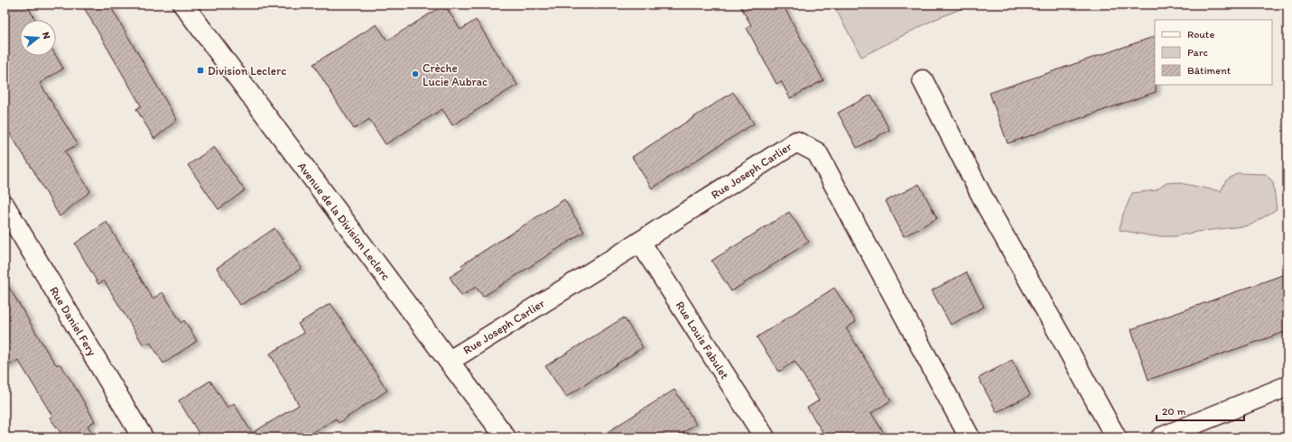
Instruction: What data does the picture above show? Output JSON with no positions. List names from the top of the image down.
{
  "streets": {
    "street": [
      "Rue Joseph Carlier",
      "Avenue de la Division Leclerc",
      "Rue Daniel Fery",
      "Rue Louis Fabulet"
    ]
  },
  "crossings": [
    ["Rue Joseph Carlier", "Avenue de la Division Leclerc"],
    ["Rue Joseph Carlier", "Rue Louis Fabulet"]
  ],
  "places": {
    "transit": ["Division Leclerc"],
    "other": ["Crèche Lucie Aubrac"]
  },
  "legend": ["Route", "Parc", "Bâtiment"],
  "scale_bar": "20 m",
  "north": "right"
}
